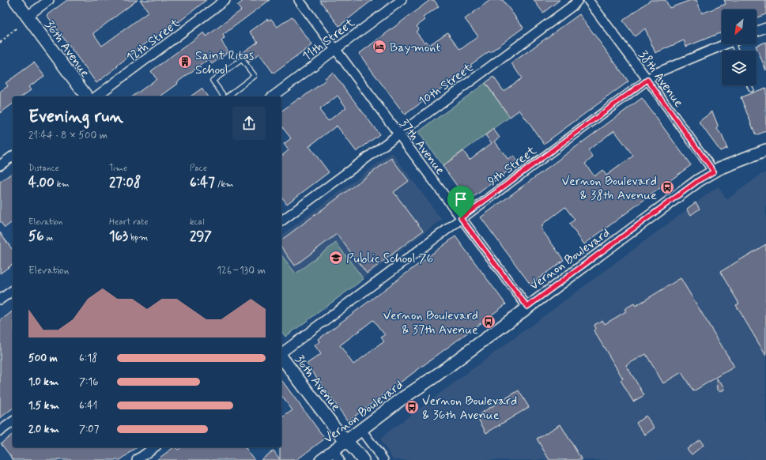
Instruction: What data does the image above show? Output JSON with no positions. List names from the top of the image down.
{
  "streets": {
    "main road": ["36th Avenue", "Vernon Boulevard"],
    "street": [
      "11th Street",
      "12th Street",
      "38th Avenue",
      "10th Street",
      "37th Avenue",
      "9th Street"
    ]
  },
  "crossings": [
    ["11th Street", "37th Avenue"],
    ["36th Avenue", "Vernon Boulevard"],
    ["38th Avenue", "9th Street"],
    ["38th Avenue", "Vernon Boulevard"],
    ["10th Street", "37th Avenue"],
    ["37th Avenue", "9th Street"],
    ["37th Avenue", "Vernon Boulevard"]
  ],
  "places": {
    "hotel": ["Baymont"],
    "building": ["Saint Ritas School"],
    "bus stop": ["Vernon Boulevard & 38th Avenue", "Vernon Boulevard & 37th Avenue", "Vernon Boulevard & 36th Avenue"],
    "school or university": ["Public School 76"]
  },
  "north": "bottom left",
  "page": {
    "heading": ["Evening run", "21:44 · 8 × 500 m"],
    "stats": [
      ["Distance", "4.00 km"],
      ["Time", "27:08"],
      ["Pace", "6:47 /km"],
      ["Elevation", "56 m"],
      ["Heart rate", "163 bpm"],
      ["kcal", "297"]
    ],
    "chart": ["Elevation", "126–130 m"],
    "list": [
      {
        "name": "500 m",
        "note": "6:18"
      },
      {
        "name": "1.0 km",
        "note": "7:16"
      },
      {
        "name": "1.5 km",
        "note": "6:41"
      },
      {
        "name": "2.0 km",
        "note": "7:07"
      }
    ]
  }
}
